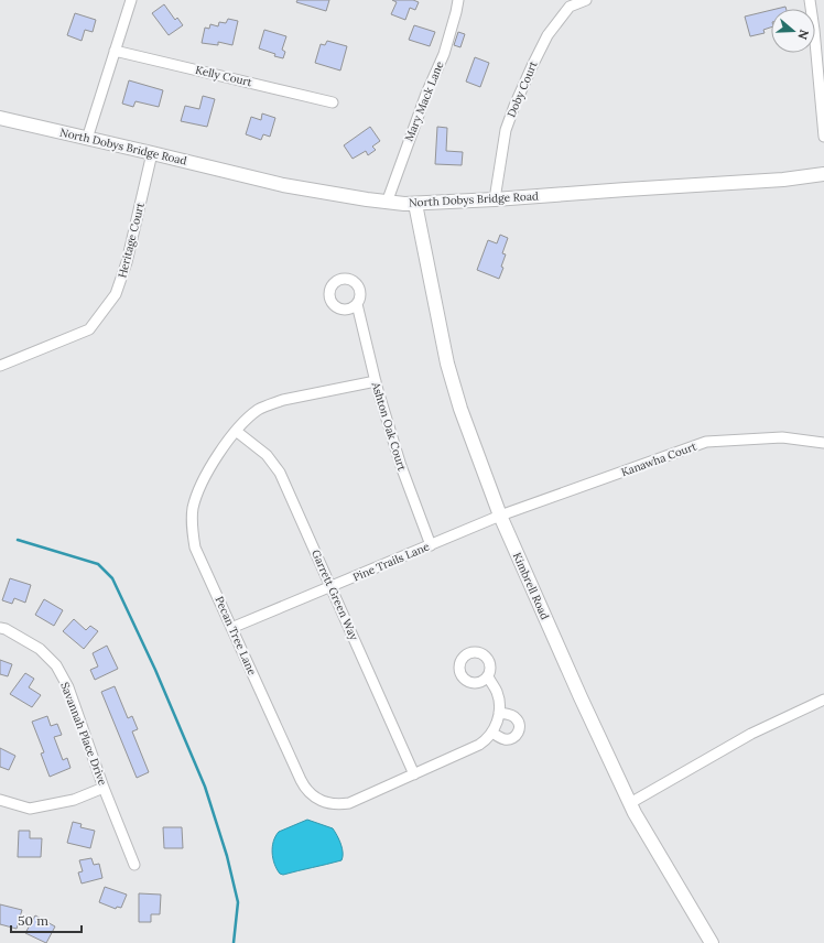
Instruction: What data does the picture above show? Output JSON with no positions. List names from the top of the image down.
{
  "streets": {
    "street": [
      "Kelly Court",
      "Doby Court",
      "Mary Mack Lane",
      "North Dobys Bridge Road",
      "Heritage Court",
      "Ashton Oak Court",
      "Kanawha Court",
      "Pine Trails Lane",
      "Kimbrell Road",
      "Garrett Green Way",
      "Pecan Tree Lane",
      "Savannah Place Drive"
    ]
  },
  "crossings": [
    ["Doby Court", "North Dobys Bridge Road"],
    ["Mary Mack Lane", "North Dobys Bridge Road"],
    ["North Dobys Bridge Road", "Heritage Court"],
    ["North Dobys Bridge Road", "Kimbrell Road"],
    ["Ashton Oak Court", "Pine Trails Lane"],
    ["Ashton Oak Court", "Pecan Tree Lane"],
    ["Kanawha Court", "Pine Trails Lane"],
    ["Kanawha Court", "Kimbrell Road"],
    ["Pine Trails Lane", "Kimbrell Road"],
    ["Pine Trails Lane", "Garrett Green Way"],
    ["Pine Trails Lane", "Pecan Tree Lane"],
    ["Garrett Green Way", "Pecan Tree Lane"]
  ],
  "scale_bar": "50 m",
  "north": "right"
}
